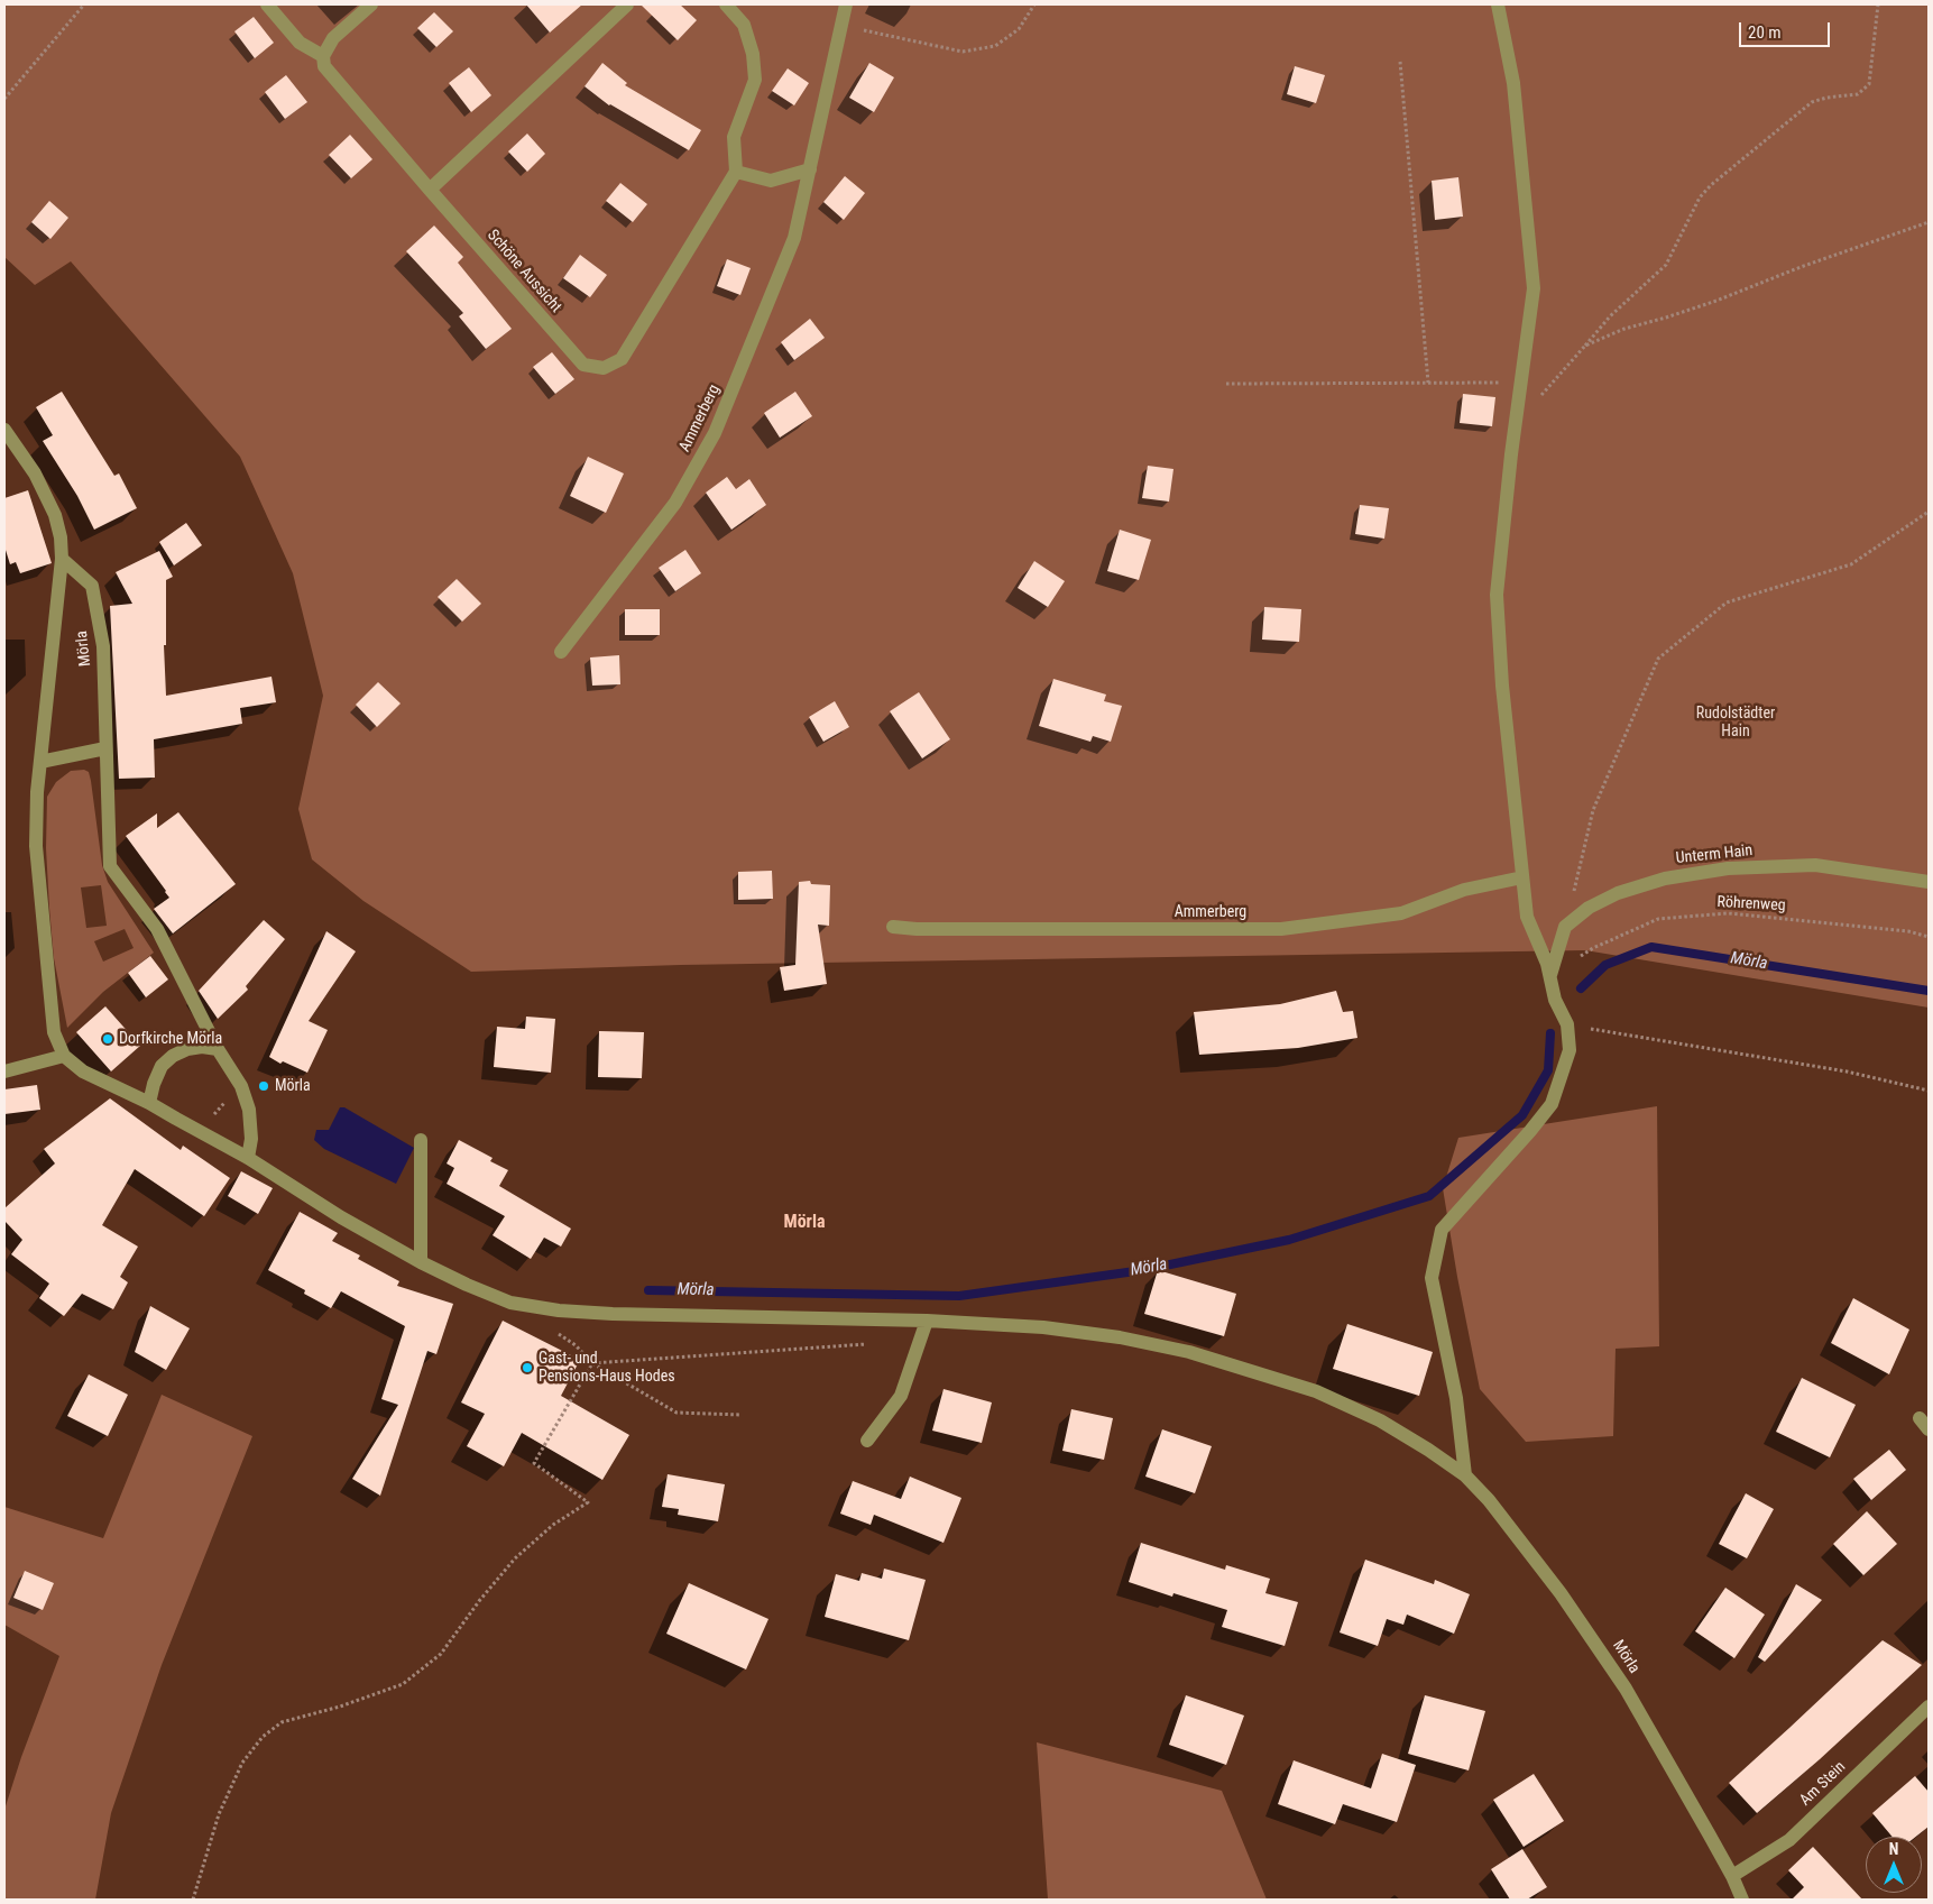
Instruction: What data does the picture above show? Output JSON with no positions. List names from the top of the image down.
{
  "streets": {
    "street": [
      "Schöne Aussicht",
      "Ammerberg",
      "Mörla",
      "Unterm Hain",
      "Am Stein"
    ],
    "path": ["Röhrenweg"]
  },
  "crossings": [
    ["Mörla", "Am Stein"]
  ],
  "districts": ["Mörla"],
  "water": ["Mörla"],
  "parks": ["Rudolstädter Hain"],
  "places": ["Dorfkirche Mörla", "Mörla", "Gast- und Pensions-Haus Hodes"],
  "scale_bar": "20 m",
  "north": "top"
}
